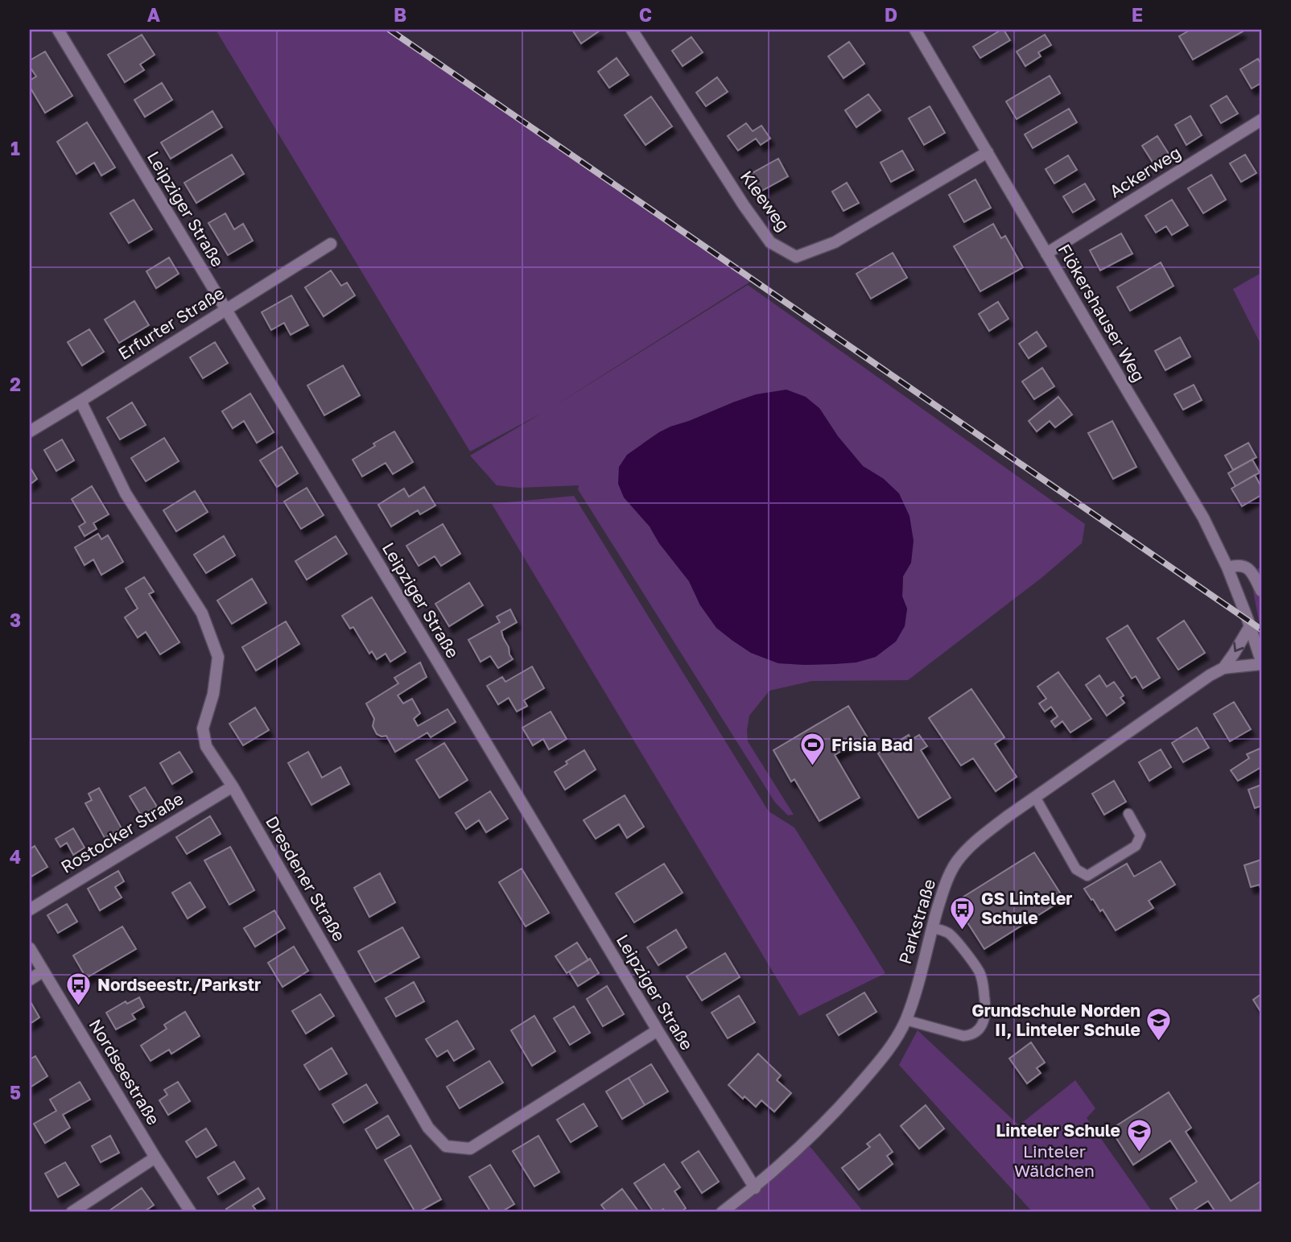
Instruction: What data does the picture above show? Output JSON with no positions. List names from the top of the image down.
{
  "streets": {
    "street": [
      "Ackerweg",
      "Kleeweg",
      "Leipziger Straße",
      "Flökershauser Weg",
      "Erfurter Straße",
      "Rostocker Straße",
      "Dresdener Straße",
      "Parkstraße",
      "Nordseestraße"
    ]
  },
  "crossings": [
    ["Ackerweg", "Flökershauser Weg"],
    ["Kleeweg", "Flökershauser Weg"],
    ["Leipziger Straße", "Erfurter Straße"],
    ["Leipziger Straße", "Dresdener Straße"],
    ["Leipziger Straße", "Parkstraße"],
    ["Flökershauser Weg", "Parkstraße"],
    ["Erfurter Straße", "Dresdener Straße"],
    ["Rostocker Straße", "Dresdener Straße"]
  ],
  "parks": ["Linteler Wäldchen"],
  "places": {
    "sports": ["Frisia Bad"],
    "bus stop": ["GS Linteler Schule", "Nordseestr./Parkstr"],
    "school or university": ["Grundschule Norden II, Linteler Schule", "Linteler Schule"]
  },
  "grid": {
    "columns": [
      "A",
      "B",
      "C",
      "D",
      "E"
    ],
    "rows": [
      "1",
      "2",
      "3",
      "4",
      "5"
    ]
  }
}
